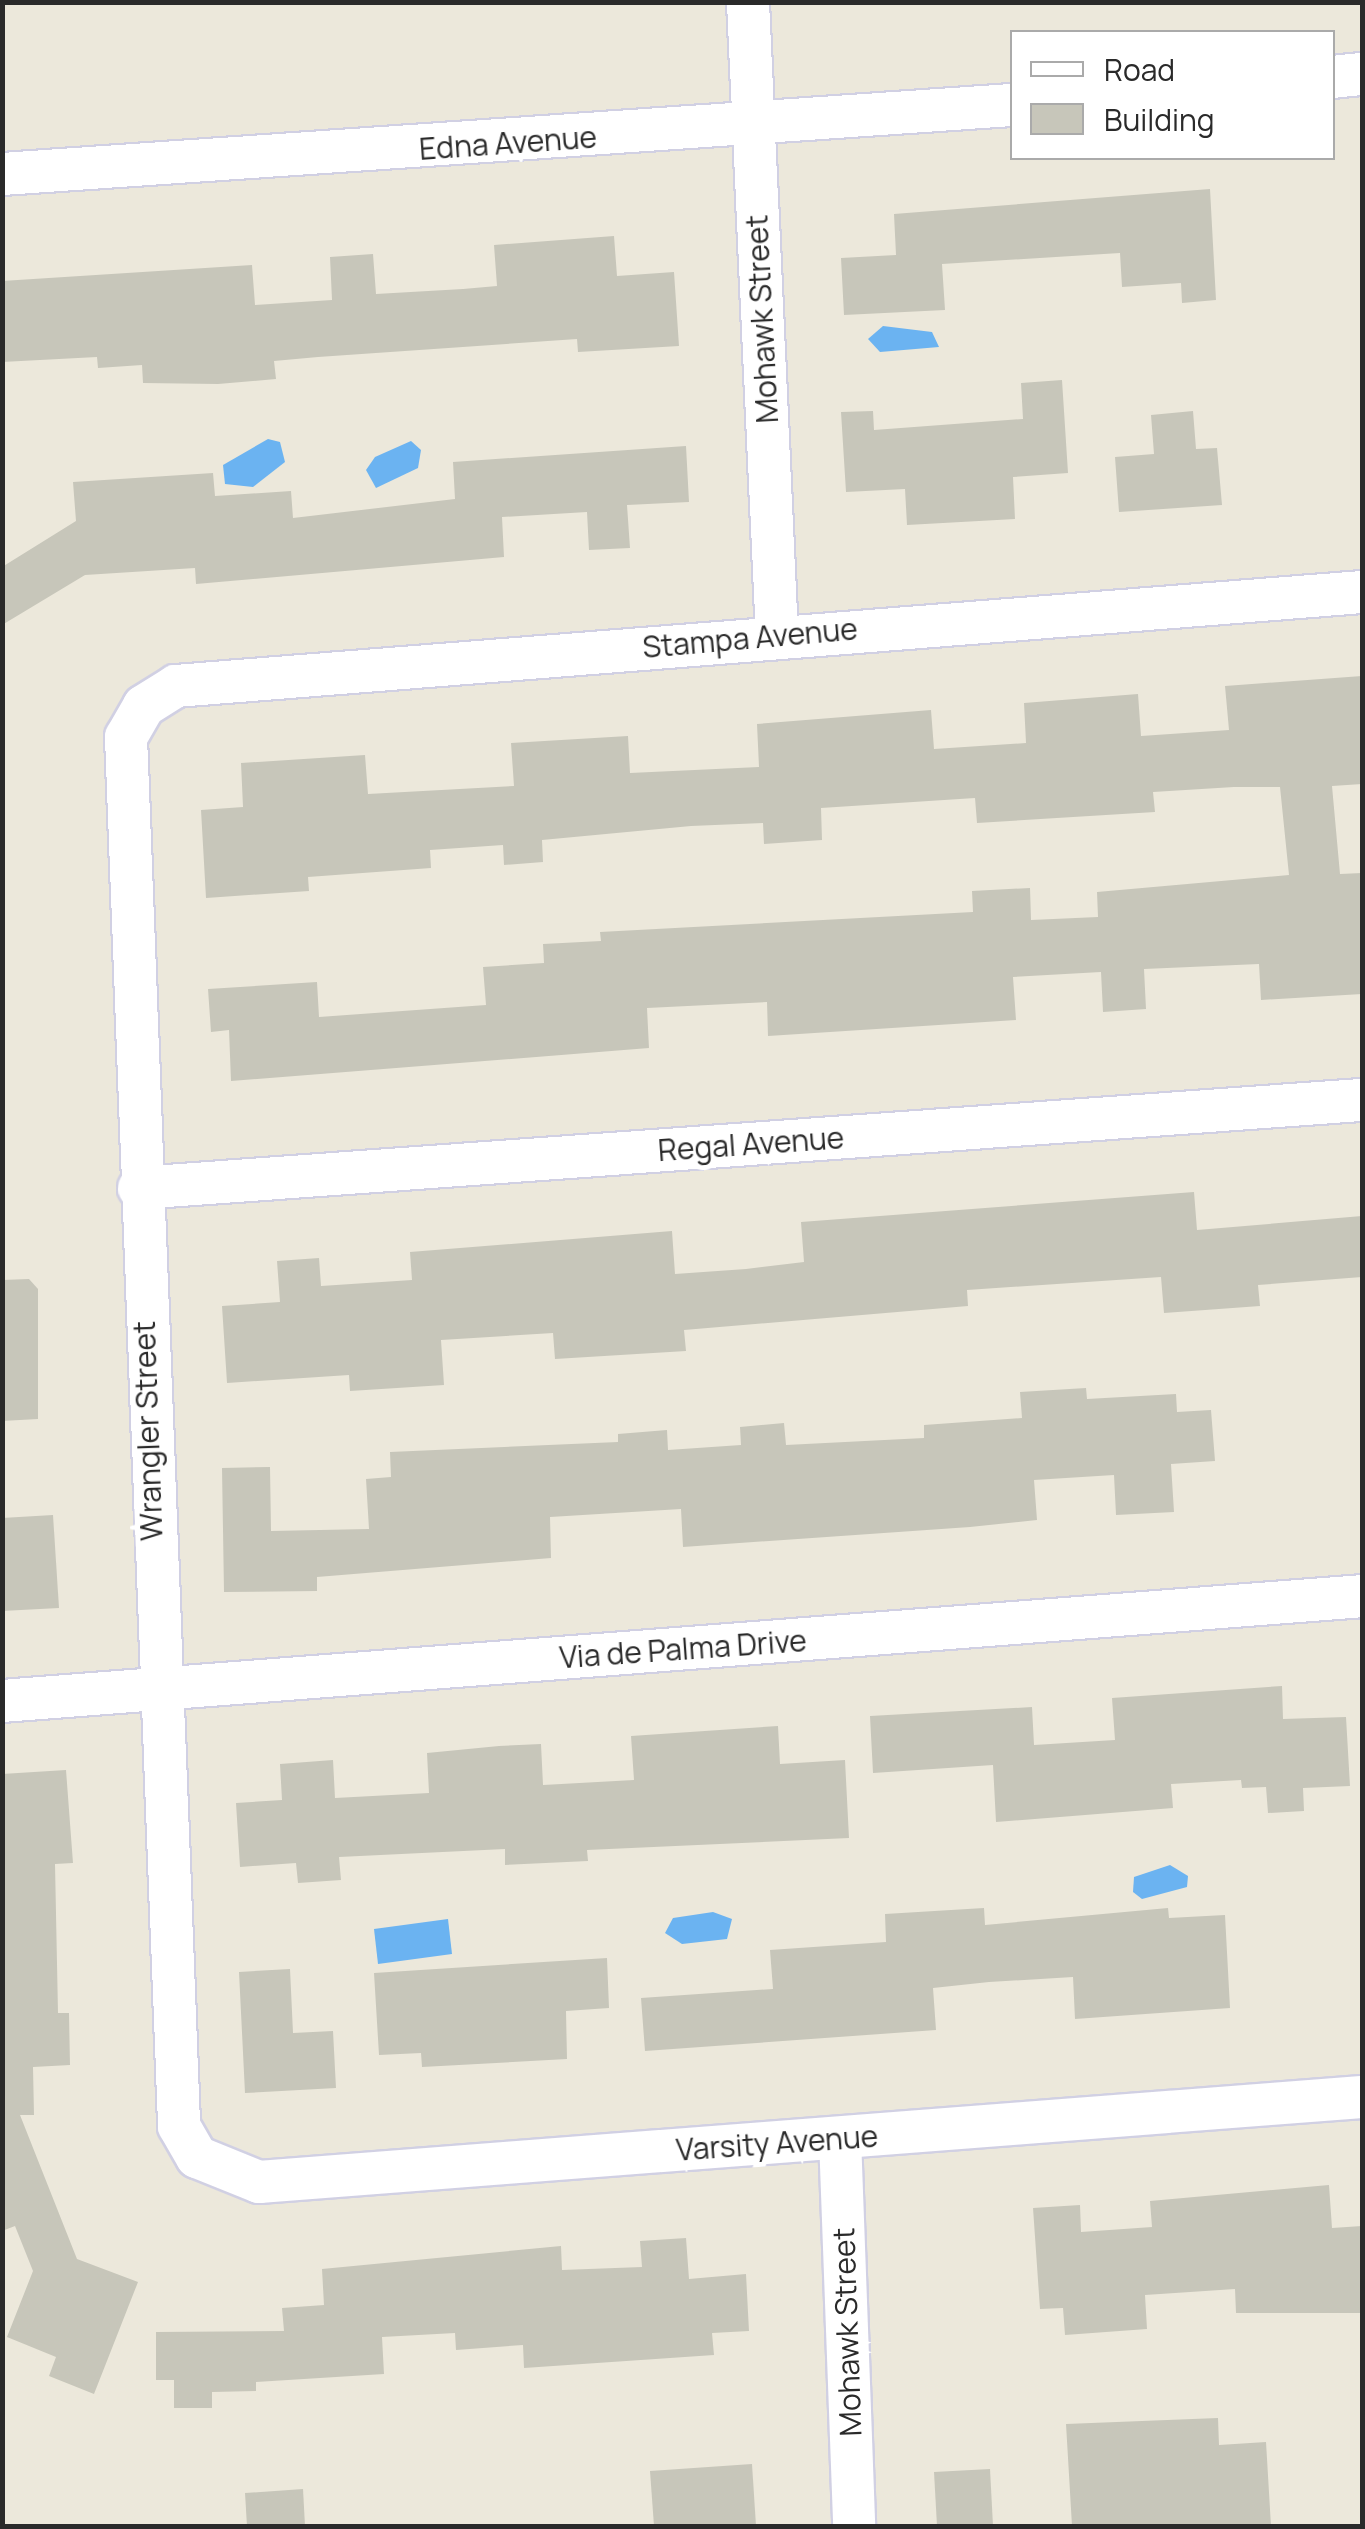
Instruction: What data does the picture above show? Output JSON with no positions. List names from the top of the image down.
{
  "streets": {
    "street": [
      "Edna Avenue",
      "Mohawk Street",
      "Stampa Avenue",
      "Regal Avenue",
      "Wrangler Street",
      "Via de Palma Drive",
      "Varsity Avenue"
    ]
  },
  "crossings": [
    ["Edna Avenue", "Mohawk Street"],
    ["Mohawk Street", "Stampa Avenue"],
    ["Mohawk Street", "Varsity Avenue"],
    ["Stampa Avenue", "Wrangler Street"],
    ["Regal Avenue", "Wrangler Street"],
    ["Wrangler Street", "Via de Palma Drive"],
    ["Wrangler Street", "Varsity Avenue"]
  ],
  "legend": ["Road", "Building"]
}
